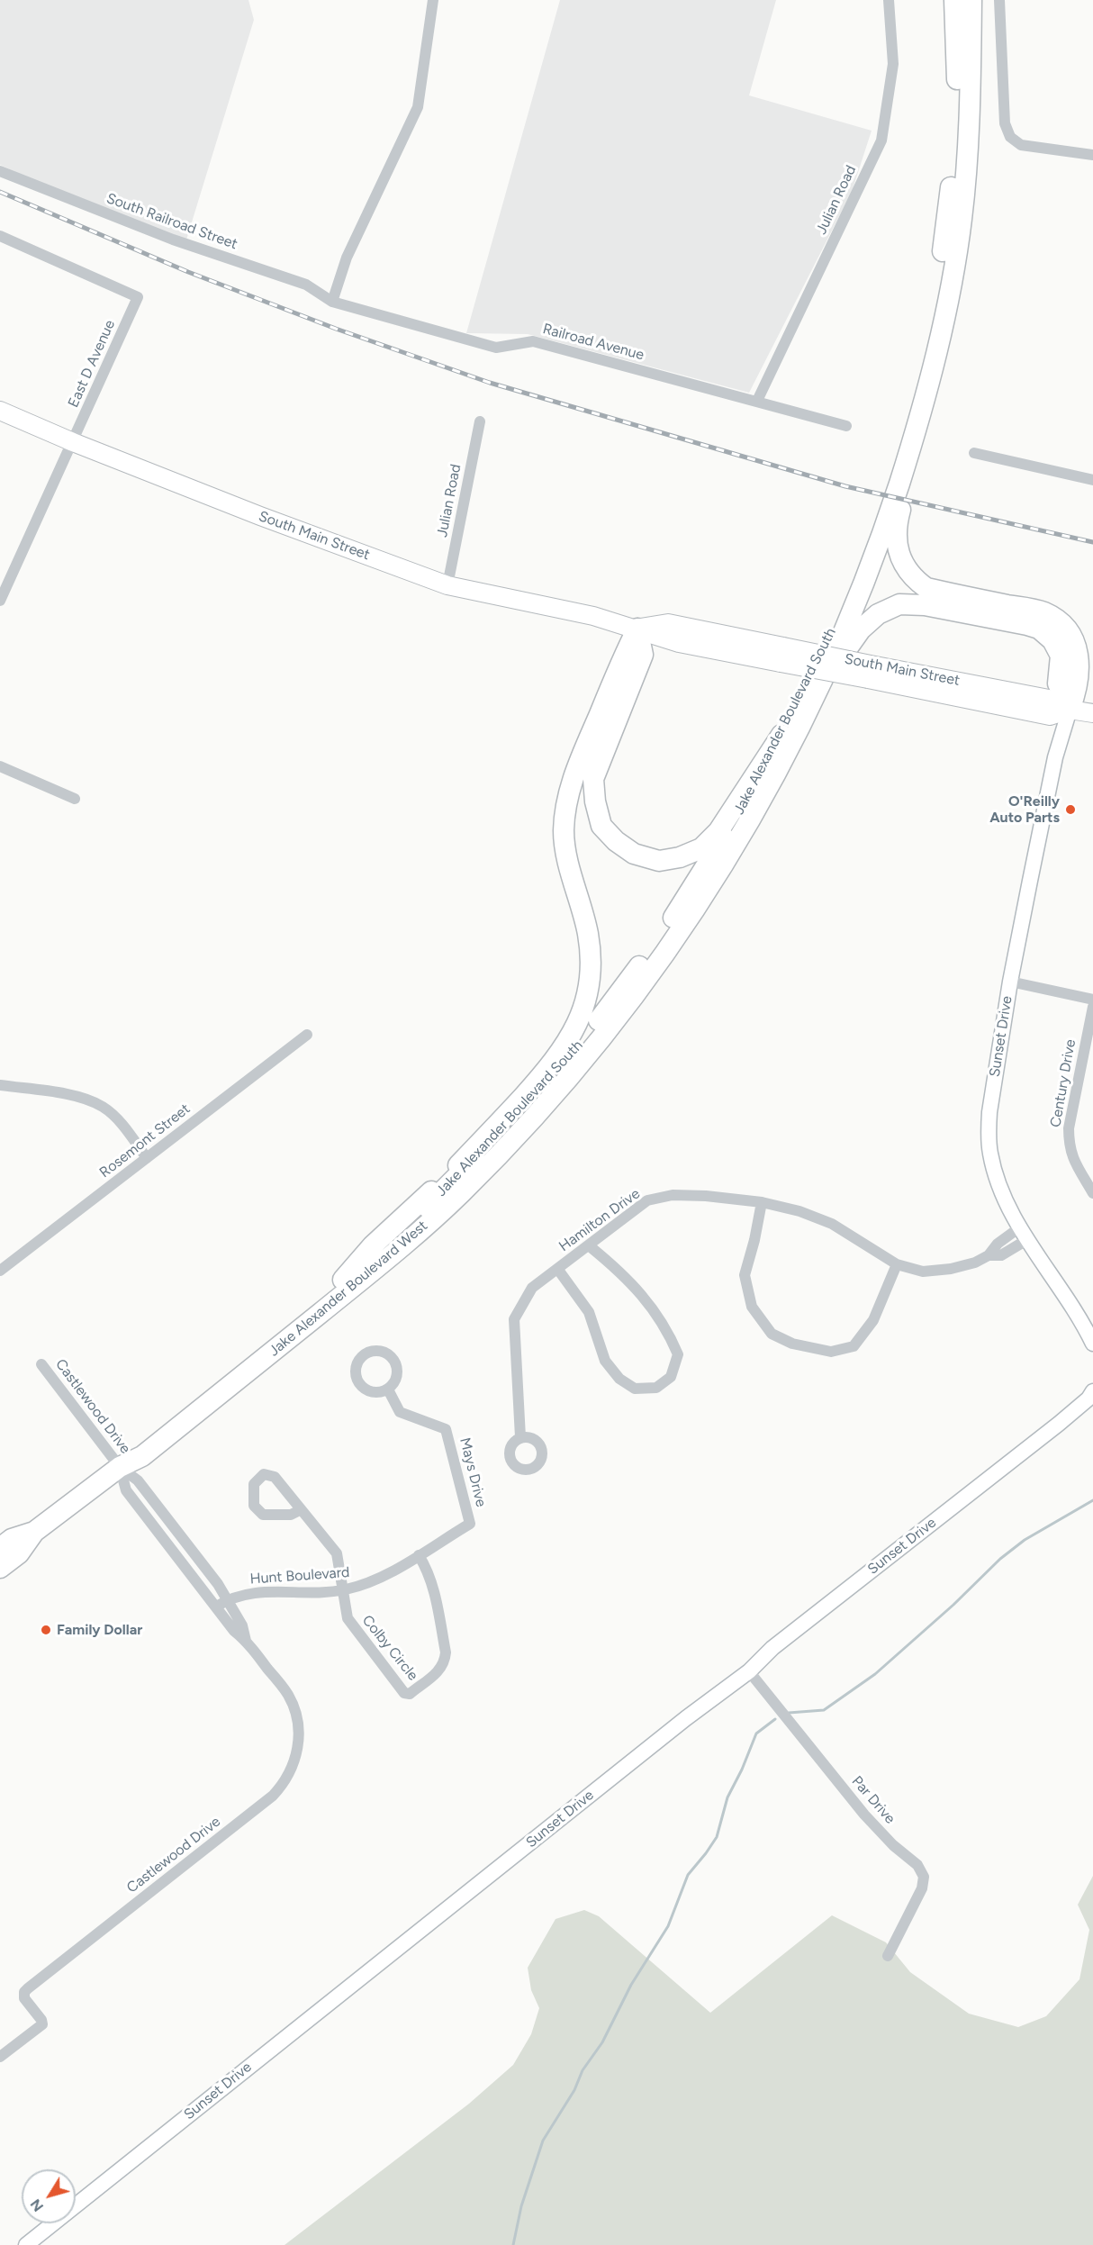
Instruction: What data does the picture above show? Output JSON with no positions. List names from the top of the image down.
{
  "streets": {
    "highway": ["Jake Alexander Boulevard South", "Jake Alexander Boulevard West"],
    "main road": ["South Main Street"],
    "street": [
      "Julian Road",
      "South Railroad Street",
      "Railroad Avenue",
      "East D Avenue",
      "Sunset Drive",
      "Century Drive",
      "Rosemont Street",
      "Hamilton Drive",
      "Castlewood Drive",
      "Mays Drive",
      "Hunt Boulevard",
      "Colby Circle",
      "Par Drive"
    ]
  },
  "crossings": [
    ["Julian Road", "Railroad Avenue"],
    ["Julian Road", "South Main Street"],
    ["South Railroad Street", "Railroad Avenue"],
    ["East D Avenue", "South Main Street"],
    ["South Main Street", "Sunset Drive"],
    ["Jake Alexander Boulevard South", "Jake Alexander Boulevard West"],
    ["Sunset Drive", "Hamilton Drive"],
    ["Sunset Drive", "Par Drive"],
    ["Jake Alexander Boulevard West", "Castlewood Drive"],
    ["Castlewood Drive", "Hunt Boulevard"],
    ["Mays Drive", "Hunt Boulevard"],
    ["Hunt Boulevard", "Colby Circle"]
  ],
  "places": ["O'Reilly Auto Parts", "Family Dollar"],
  "north": "bottom left"
}
